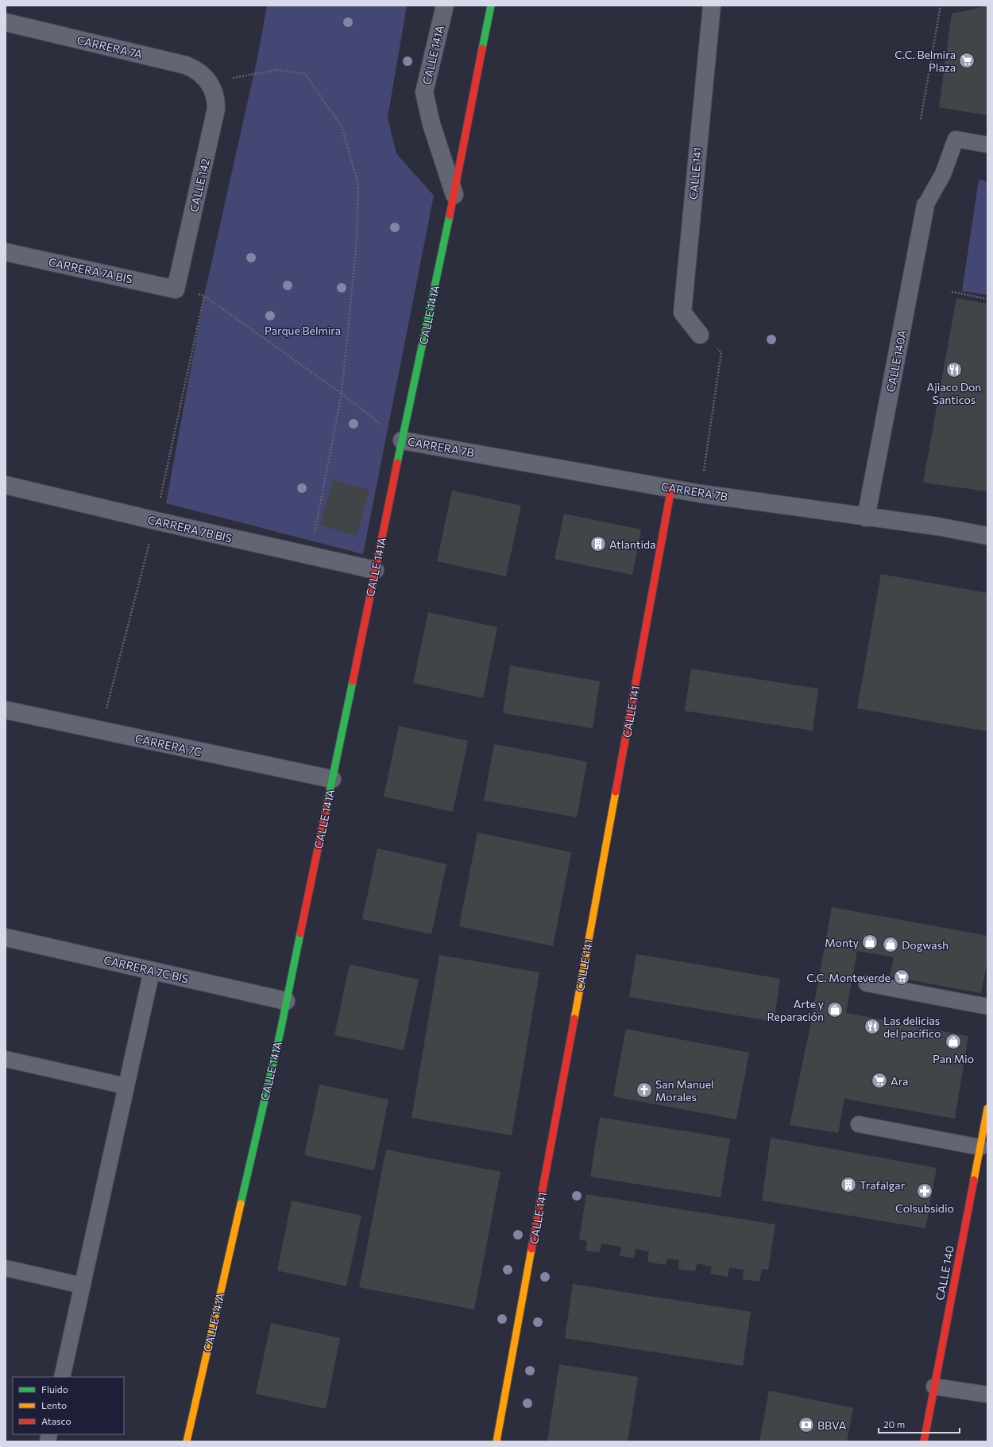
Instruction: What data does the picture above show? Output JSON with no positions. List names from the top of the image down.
{
  "streets": {
    "street": [
      "CARRERA 7A",
      "CALLE 141A",
      "CALLE 141",
      "CALLE 142",
      "CARRERA 7A BIS",
      "CALLE 140A",
      "CARRERA 7B",
      "CARRERA 7B BIS",
      "CARRERA 7C",
      "CARRERA 7C BIS",
      "CALLE 140"
    ]
  },
  "crossings": [
    ["CARRERA 7A", "CALLE 142"],
    ["CALLE 141A", "CARRERA 7B"],
    ["CALLE 141A", "CARRERA 7B BIS"],
    ["CALLE 141A", "CARRERA 7C"],
    ["CALLE 141A", "CARRERA 7C BIS"],
    ["CALLE 141", "CARRERA 7B"],
    ["CALLE 142", "CARRERA 7A BIS"],
    ["CALLE 140A", "CARRERA 7B"]
  ],
  "parks": ["Parque Belmira"],
  "places": {
    "supermarket": ["C.C. Belmira Plaza", "C.C. Monteverde", "Ara"],
    "restaurant": ["Ajiaco Don Santicos", "Las delicias del pacífico"],
    "building": ["Atlantida", "Trafalgar"],
    "shop": [
      "Monty",
      "Dogwash",
      "Arte y Reparación",
      "Pan Mio"
    ],
    "church": ["San Manuel Morales"],
    "pharmacy": ["Colsubsidio"],
    "bank": ["BBVA"]
  },
  "legend": ["Fluido", "Lento", "Atasco"],
  "scale_bar": "20 m"
}
